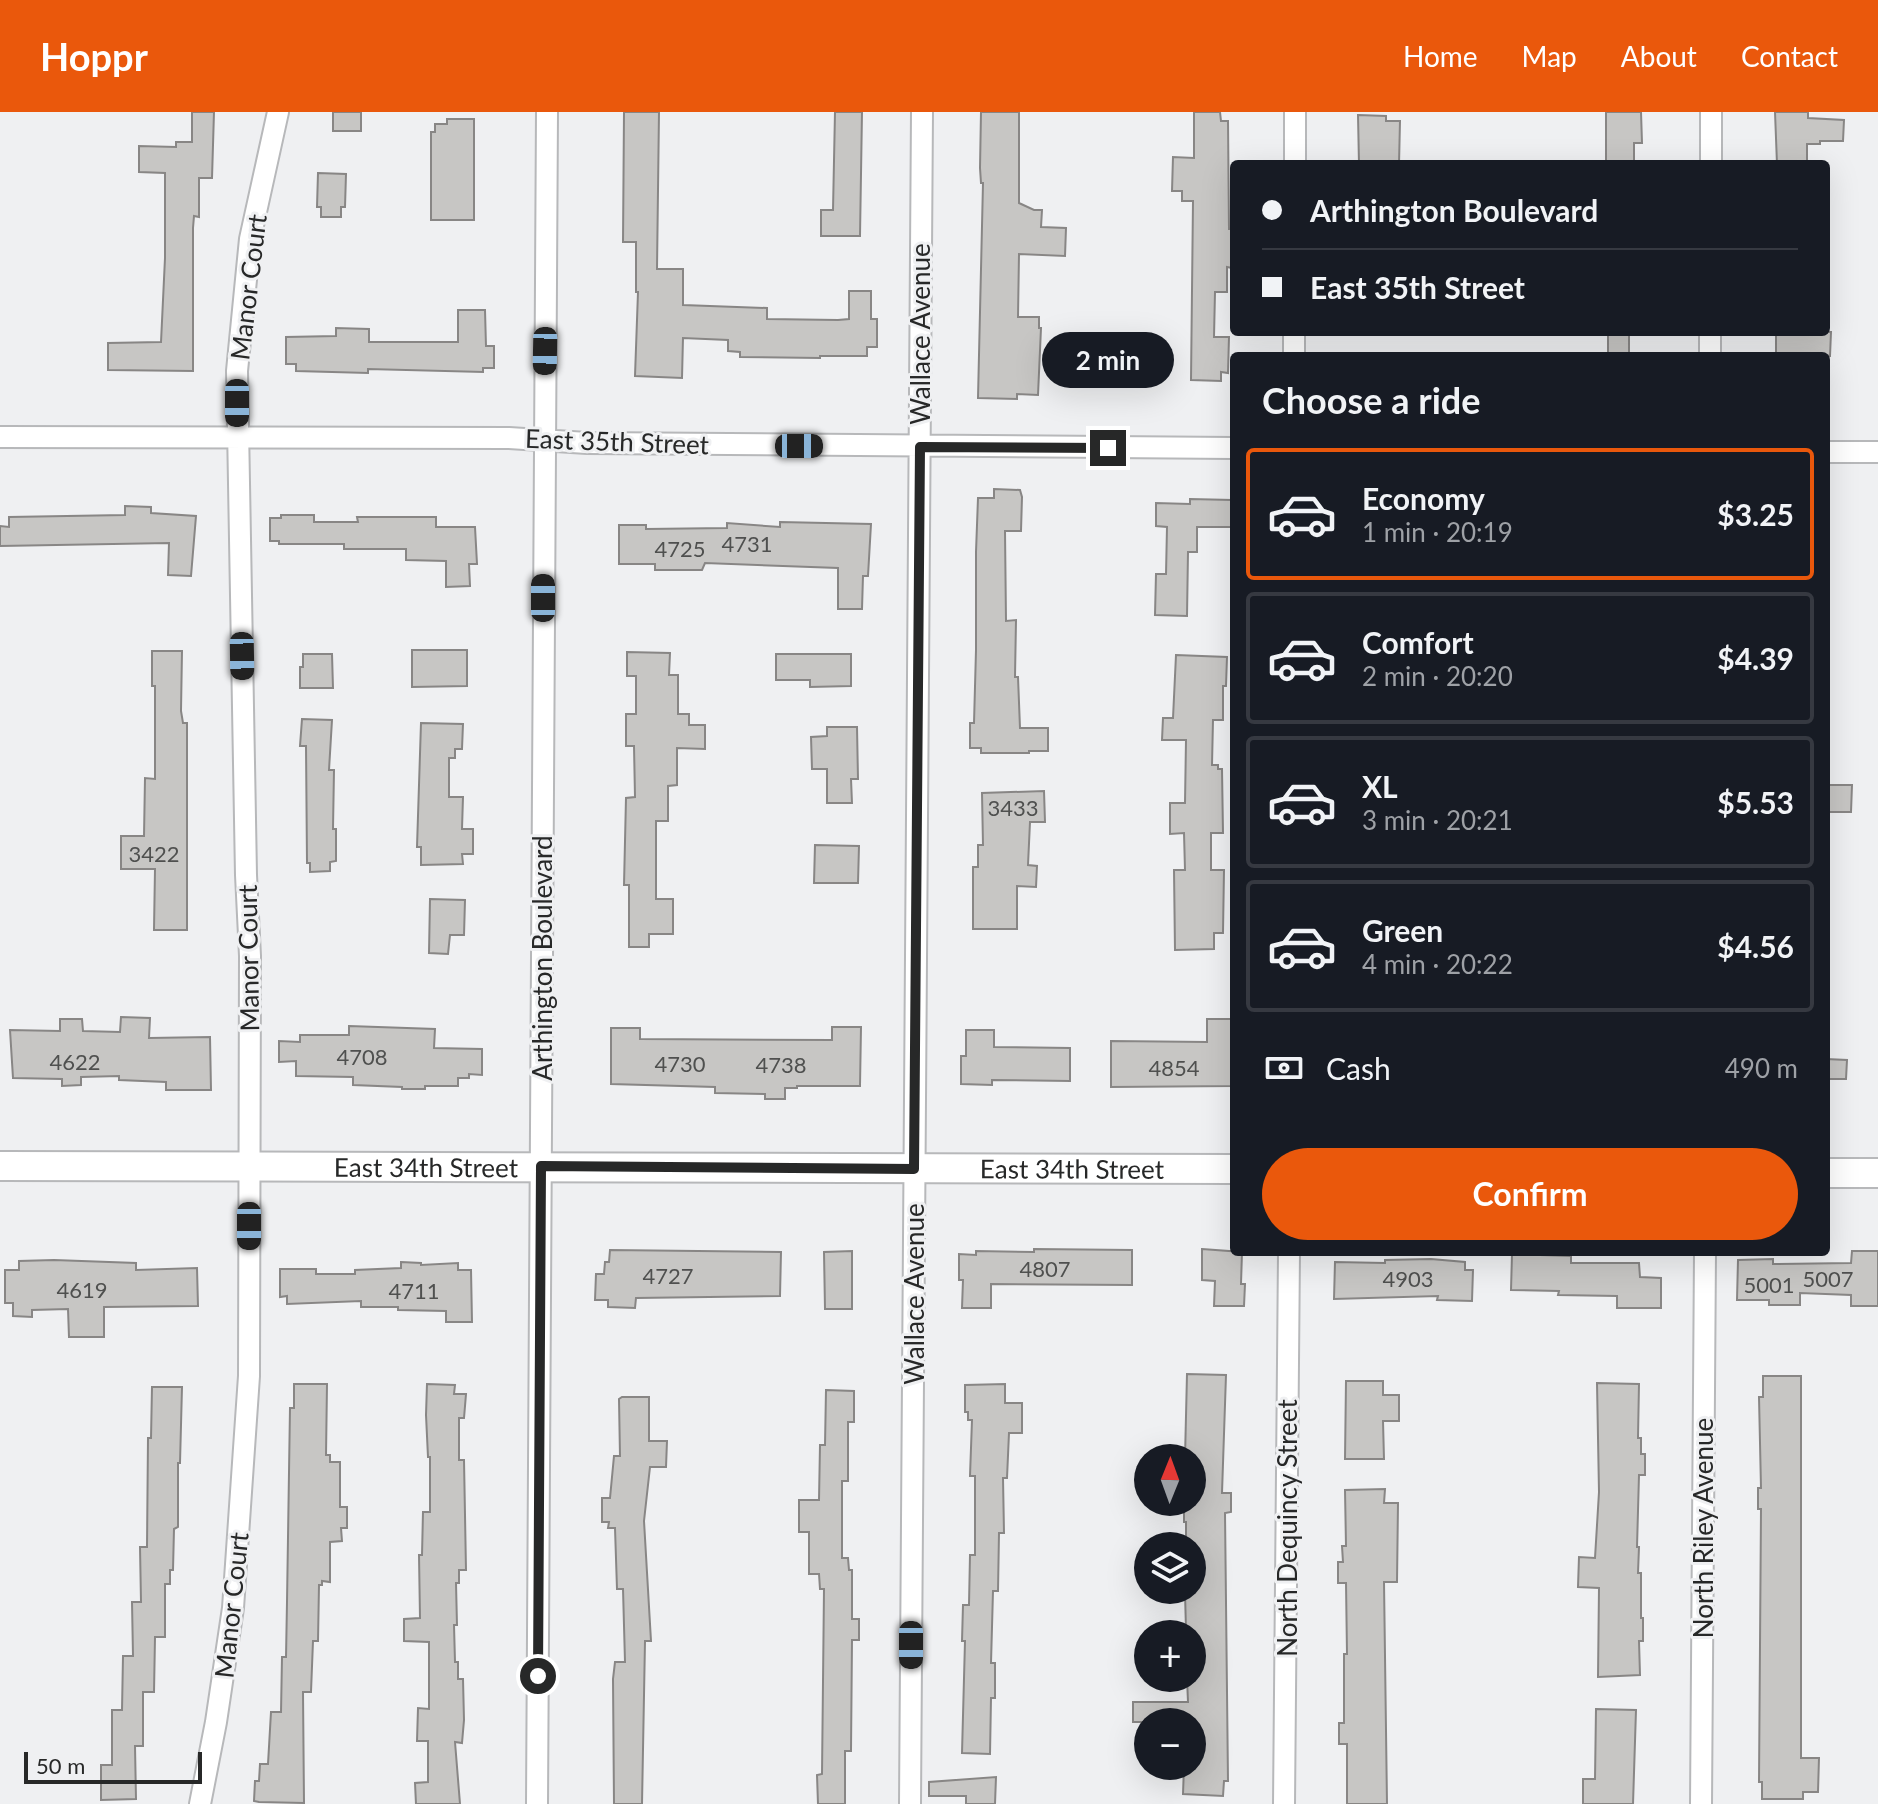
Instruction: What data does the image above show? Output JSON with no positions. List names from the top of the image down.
{
  "streets": {
    "main road": ["East 34th Street"],
    "street": [
      "Manor Court",
      "Wallace Avenue",
      "East 35th Street",
      "Arthington Boulevard",
      "North Dequincy Street",
      "North Riley Avenue"
    ]
  },
  "crossings": [
    ["Manor Court", "East 35th Street"],
    ["Manor Court", "East 34th Street"],
    ["Wallace Avenue", "East 35th Street"],
    ["Wallace Avenue", "East 34th Street"],
    ["East 35th Street", "Arthington Boulevard"],
    ["Arthington Boulevard", "East 34th Street"]
  ],
  "house_numbers": [
    "4731",
    "4725",
    "3433",
    "3422",
    "4708",
    "4622",
    "4730",
    "4738",
    "4854",
    "4807",
    "4727",
    "4903",
    "5007",
    "5001",
    "4619",
    "4711"
  ],
  "scale_bar": "50 m",
  "north": "top",
  "page": {
    "header": "Hoppr",
    "nav": [
      "Home",
      "Map",
      "About",
      "Contact"
    ],
    "banner": ["Arthington Boulevard", "East 35th Street"],
    "bubble": "2 min",
    "heading": "Choose a ride",
    "list": [
      {
        "name": "Economy",
        "note": "1 min · 20:19",
        "value": "$3.25"
      },
      {
        "name": "Comfort",
        "note": "2 min · 20:20",
        "value": "$4.39"
      },
      {
        "name": "XL",
        "note": "3 min · 20:21",
        "value": "$5.53"
      },
      {
        "name": "Green",
        "note": "4 min · 20:22",
        "value": "$4.56"
      }
    ],
    "pay": ["Cash", "490 m"],
    "buttons": "Confirm",
    "map_buttons": ["+", "−"],
    "scale": "50 m"
  }
}
